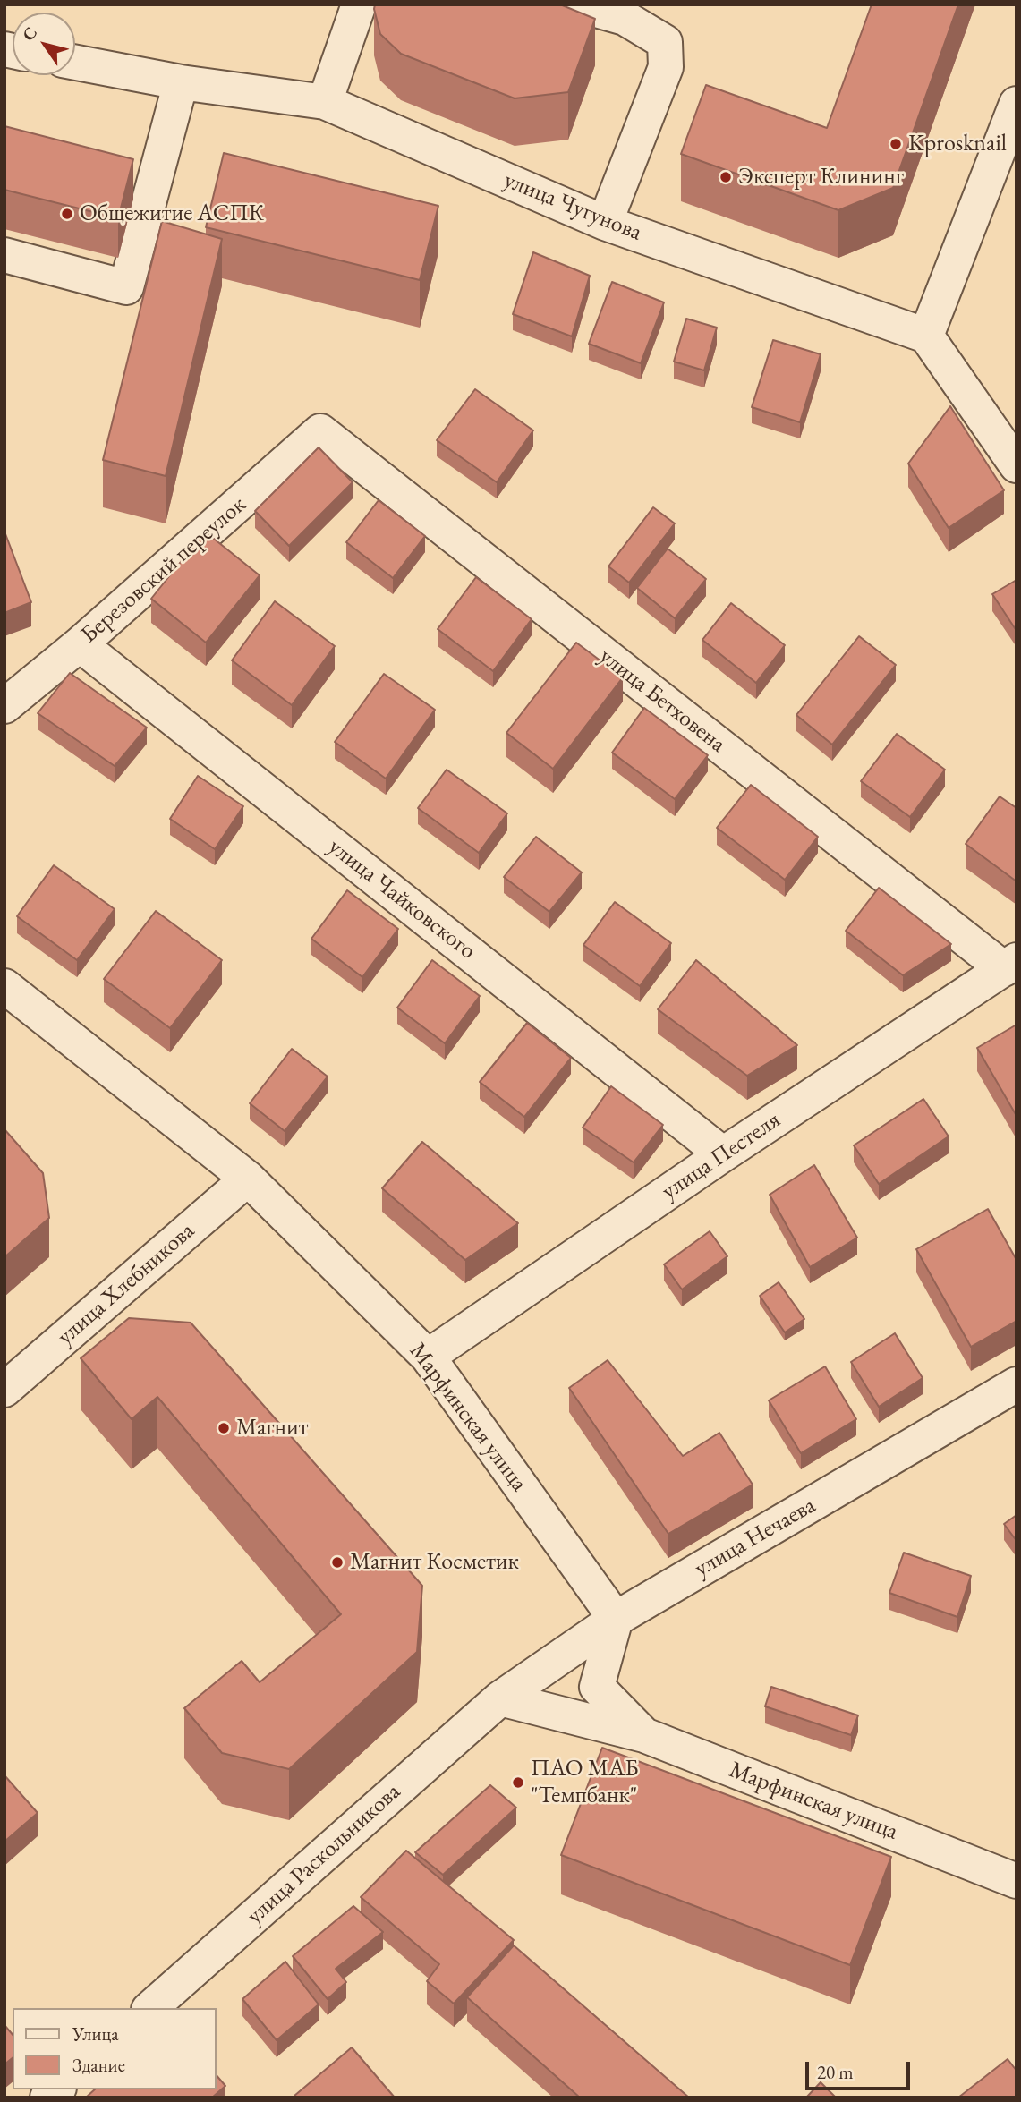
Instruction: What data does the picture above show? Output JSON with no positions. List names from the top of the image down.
{
  "streets": {
    "street": [
      "улица Чугунова",
      "Березовский переулок",
      "улица Бетховена",
      "улица Чайковского",
      "улица Пестеля",
      "улица Хлебникова",
      "Марфинская улица",
      "улица Нечаева",
      "улица Раскольникова"
    ]
  },
  "crossings": [
    ["Березовский переулок", "улица Бетховена"],
    ["Березовский переулок", "улица Чайковского"],
    ["улица Бетховена", "улица Пестеля"],
    ["улица Чайковского", "улица Пестеля"],
    ["улица Пестеля", "Марфинская улица"],
    ["улица Хлебникова", "Марфинская улица"],
    ["Марфинская улица", "улица Нечаева"],
    ["Марфинская улица", "улица Раскольникова"],
    ["улица Нечаева", "улица Раскольникова"]
  ],
  "places": [
    "Kprosknail",
    "Эксперт Клининг",
    "Общежитие АСПК",
    "Магнит",
    "Магнит Косметик",
    "ПАО МАБ \"Темпбанк\""
  ],
  "legend": ["Улица", "Здание"],
  "scale_bar": "20 m",
  "north": "top left"
}
